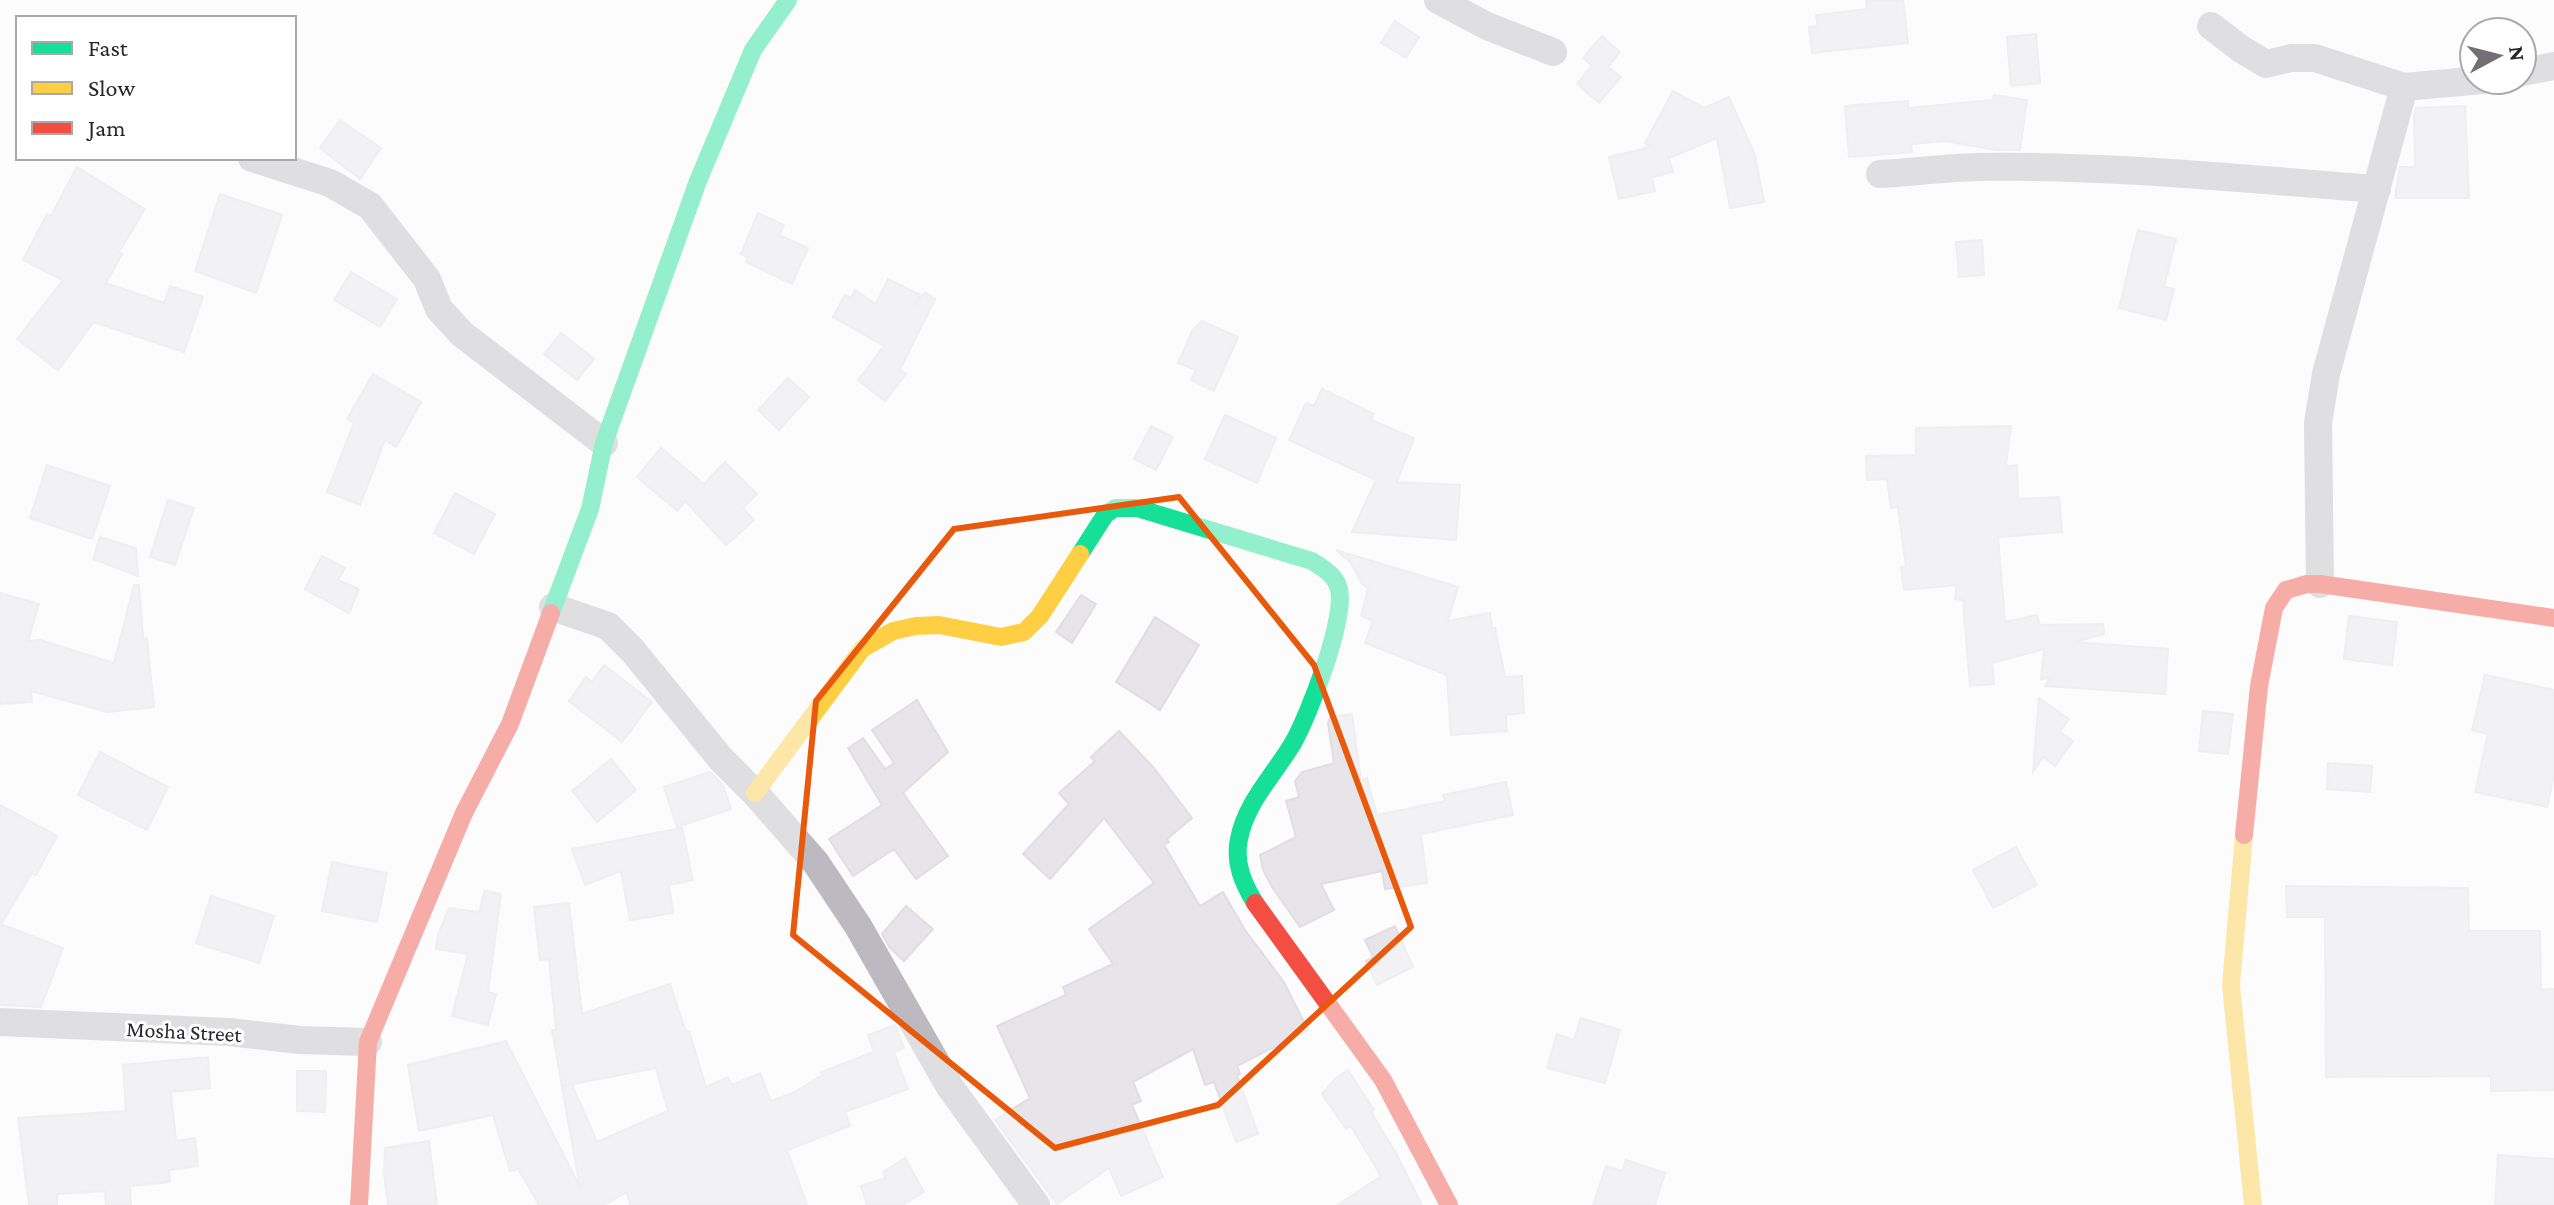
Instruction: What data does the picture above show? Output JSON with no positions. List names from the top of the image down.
{
  "streets": {
    "street": ["Mosha Street"]
  },
  "legend": ["Fast", "Slow", "Jam"],
  "north": "right"
}
